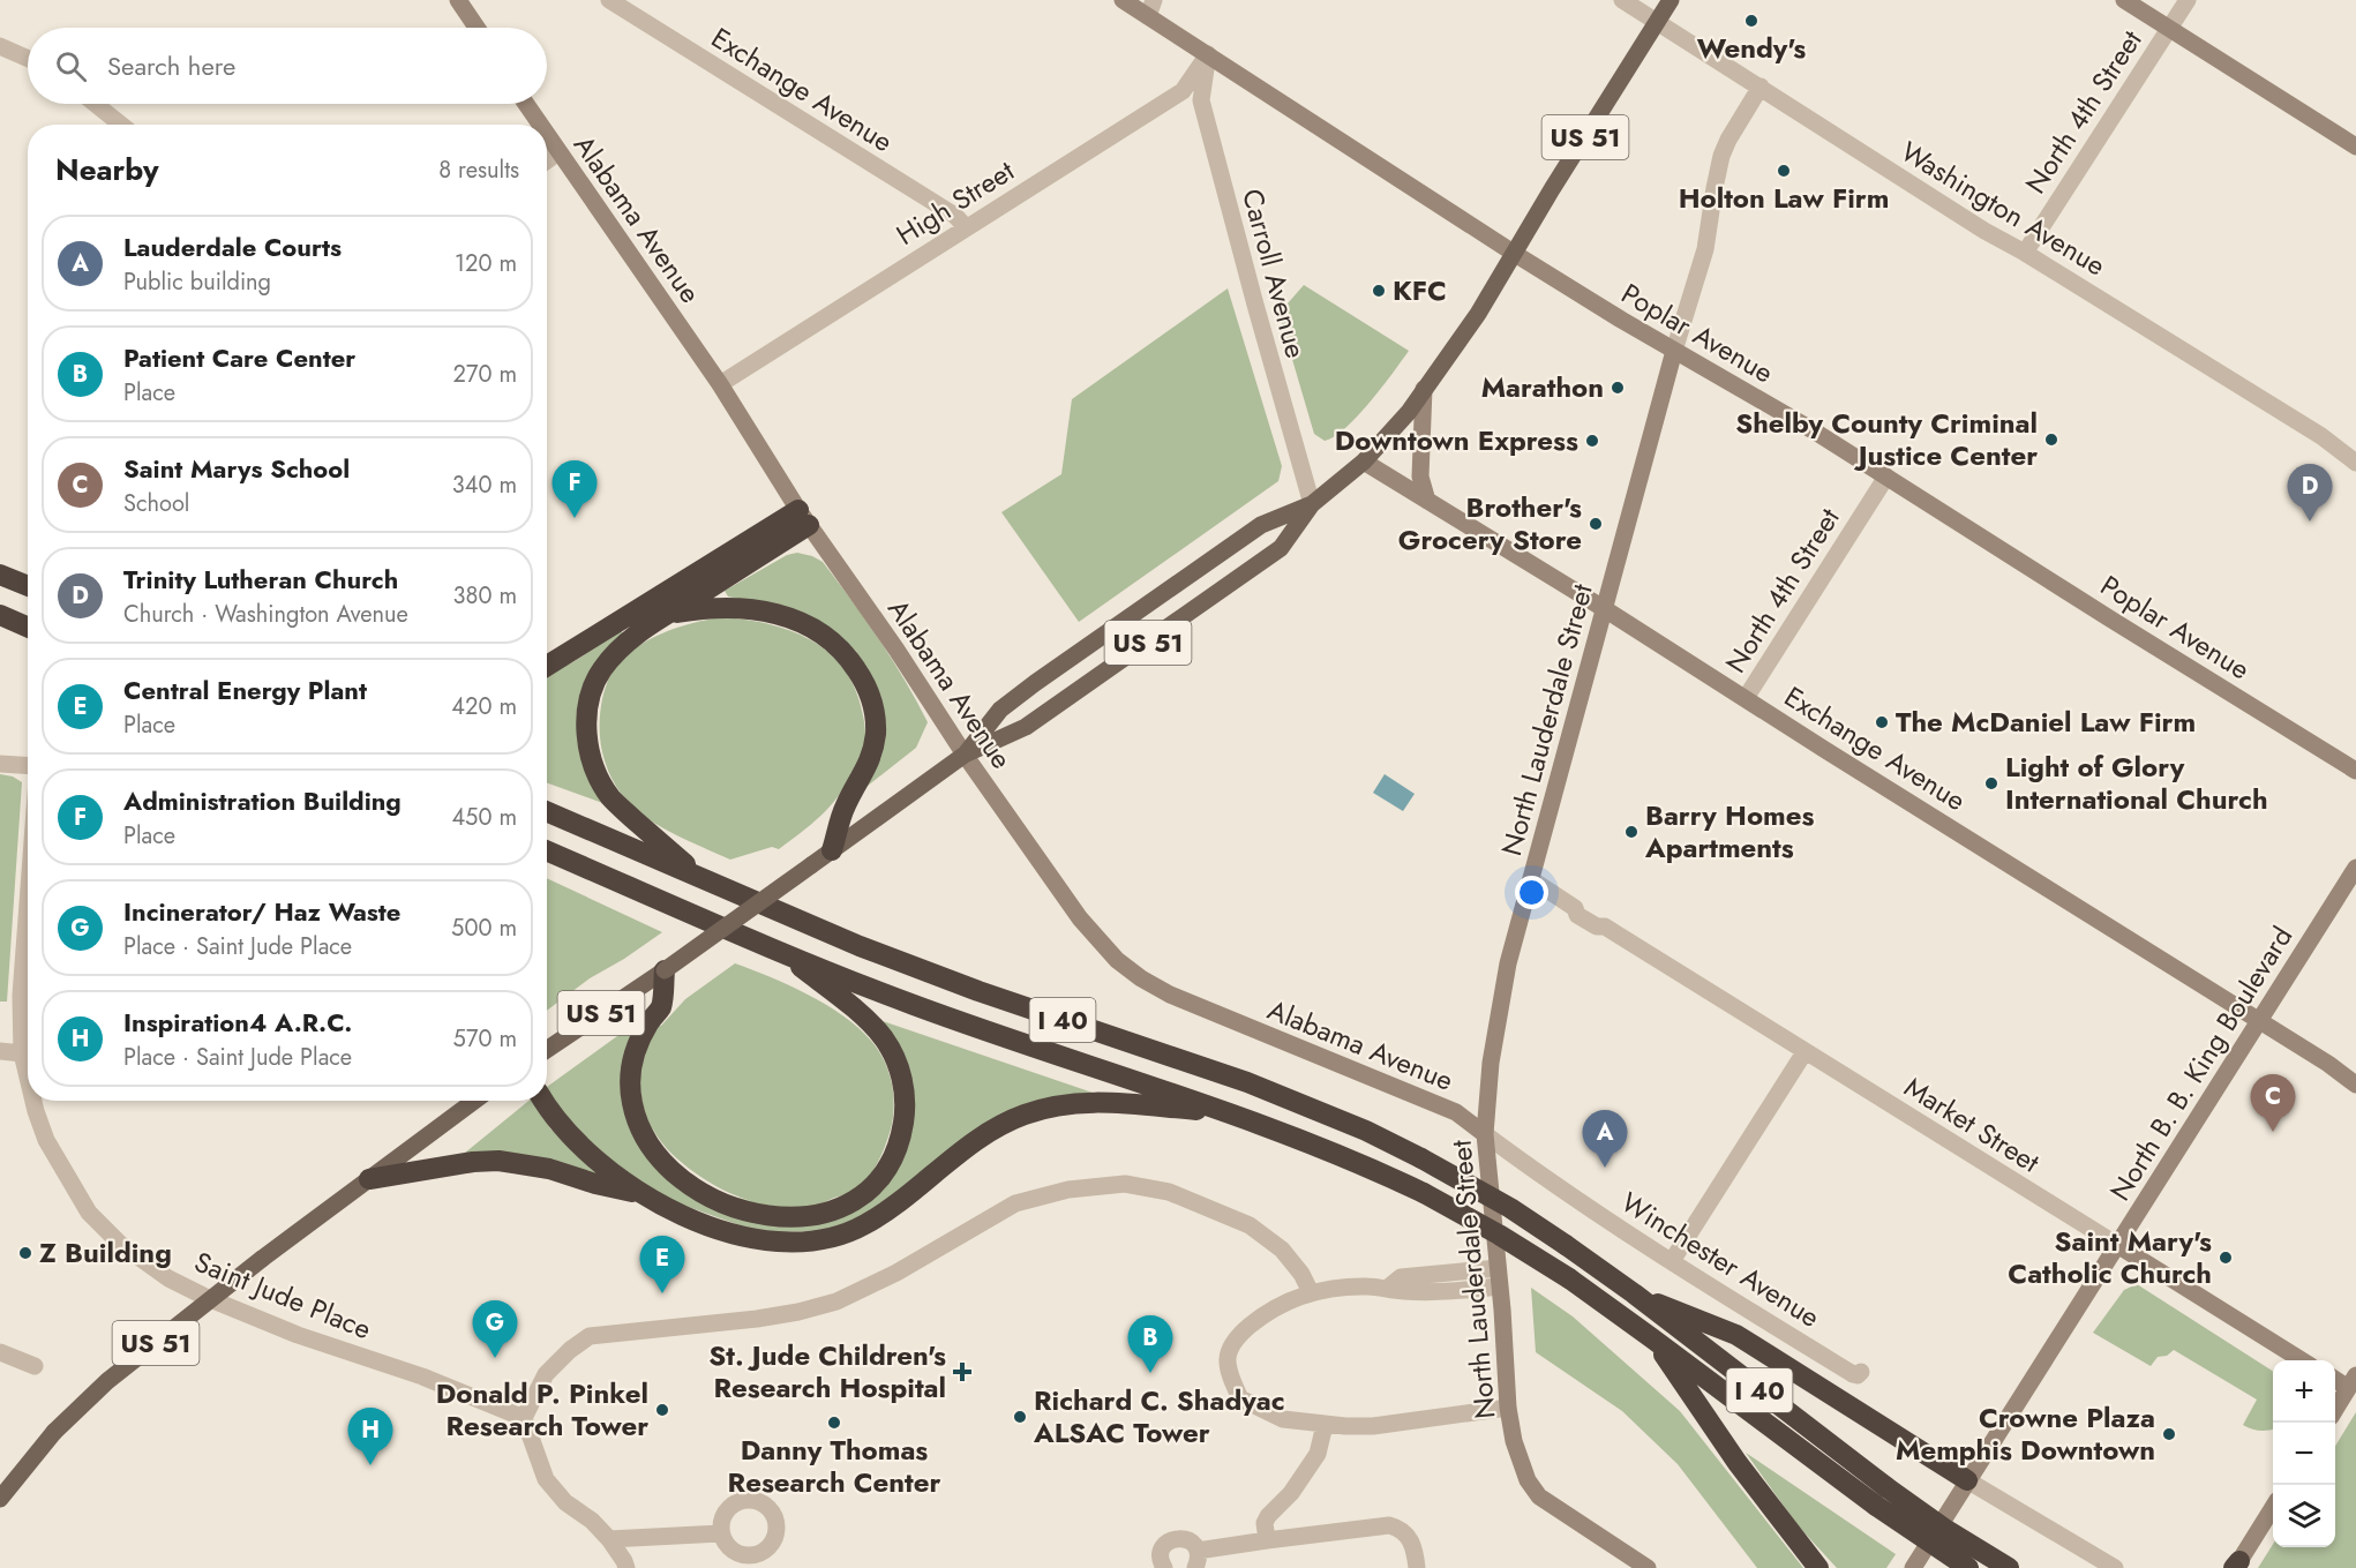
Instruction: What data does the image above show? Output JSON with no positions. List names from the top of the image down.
{
  "streets": {
    "highway": ["I 40"],
    "main road": ["US 51"],
    "street": [
      "Exchange Avenue",
      "North 4th Street",
      "High Street",
      "Washington Avenue",
      "Alabama Avenue",
      "Carroll Avenue",
      "Poplar Avenue",
      "North Lauderdale Street",
      "North B. B. King Boulevard",
      "Market Street",
      "Winchester Avenue",
      "Saint Jude Place"
    ]
  },
  "crossings": [
    ["Exchange Avenue", "North 4th Street"],
    ["Exchange Avenue", "US 51"],
    ["Exchange Avenue", "High Street"],
    ["Exchange Avenue", "North Lauderdale Street"],
    ["Exchange Avenue", "North B. B. King Boulevard"],
    ["North 4th Street", "Washington Avenue"],
    ["North 4th Street", "Poplar Avenue"],
    ["US 51", "Washington Avenue"],
    ["US 51", "Alabama Avenue"],
    ["US 51", "Carroll Avenue"],
    ["US 51", "Poplar Avenue"],
    ["High Street", "Alabama Avenue"],
    ["High Street", "Carroll Avenue"],
    ["High Street", "Poplar Avenue"],
    ["Washington Avenue", "North Lauderdale Street"],
    ["Alabama Avenue", "North Lauderdale Street"],
    ["Alabama Avenue", "Winchester Avenue"],
    ["Carroll Avenue", "Poplar Avenue"],
    ["Poplar Avenue", "North Lauderdale Street"],
    ["North Lauderdale Street", "Market Street"],
    ["North Lauderdale Street", "Winchester Avenue"],
    ["North B. B. King Boulevard", "Market Street"]
  ],
  "places": {
    "other": [
      "Wendy's",
      "Holton Law Firm",
      "KFC",
      "Marathon",
      "Shelby County Criminal Justice Center",
      "Downtown Express",
      "Brother's Grocery Store",
      "The McDaniel Law Firm",
      "Light of Glory International Church",
      "Barry Homes Apartments",
      "Z Building",
      "Saint Mary's Catholic Church",
      "Donald P. Pinkel Research Tower",
      "Richard C. Shadyac ALSAC Tower",
      "Danny Thomas Research Center",
      "Crowne Plaza Memphis Downtown"
    ],
    "health": ["St. Jude Children's Research Hospital"]
  },
  "page": {
    "search": "Search here",
    "heading": ["Nearby", "8 results"],
    "list": [
      {
        "mark": "A",
        "name": "Lauderdale Courts",
        "note": "Public building",
        "value": "120 m"
      },
      {
        "mark": "B",
        "name": "Patient Care Center",
        "note": "Place",
        "value": "270 m"
      },
      {
        "mark": "C",
        "name": "Saint Marys School",
        "note": "School",
        "value": "340 m"
      },
      {
        "mark": "D",
        "name": "Trinity Lutheran Church",
        "note": "Church · Washington Avenue",
        "value": "380 m"
      },
      {
        "mark": "E",
        "name": "Central Energy Plant",
        "note": "Place",
        "value": "420 m"
      },
      {
        "mark": "F",
        "name": "Administration Building",
        "note": "Place",
        "value": "450 m"
      },
      {
        "mark": "G",
        "name": "Incinerator/ Haz Waste",
        "note": "Place · Saint Jude Place",
        "value": "500 m"
      },
      {
        "mark": "H",
        "name": "Inspiration4 A.R.C.",
        "note": "Place · Saint Jude Place",
        "value": "570 m"
      }
    ],
    "pins": [
      "F",
      "D",
      "C",
      "A",
      "E",
      "G",
      "B",
      "H"
    ],
    "map_buttons": ["+", "−"]
  }
}
